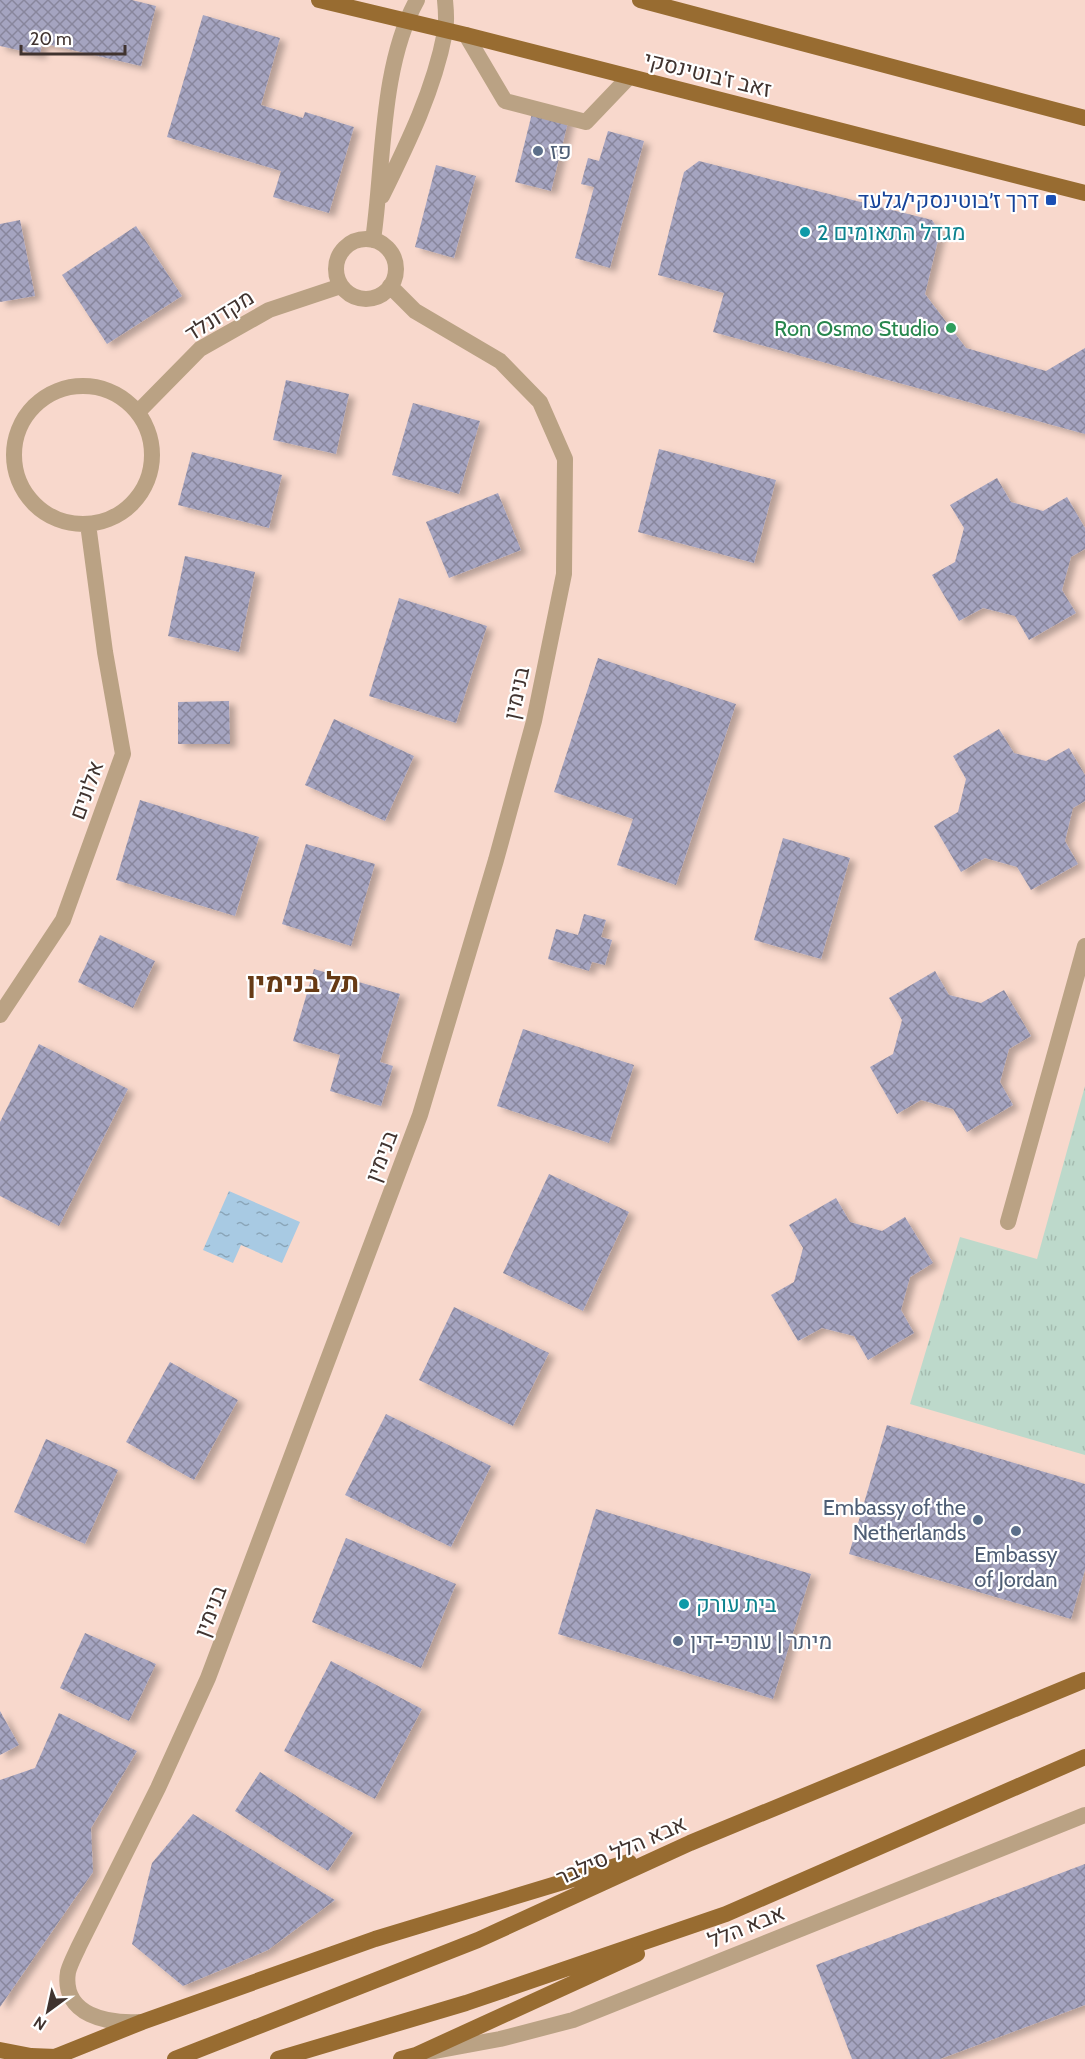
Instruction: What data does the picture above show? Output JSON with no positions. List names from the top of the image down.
{
  "streets": {
    "main road": ["זאב ז'בוטינסקי", "אבא הלל סילבר"],
    "street": [
      "מקדונלד",
      "בנימין",
      "אלונים",
      "אבא הלל"
    ]
  },
  "crossings": [
    ["מקדונלד", "בנימין"],
    ["מקדונלד", "אלונים"]
  ],
  "districts": ["תל בנימין"],
  "places": {
    "other": [
      "פז",
      "מגדל התאומים 2",
      "Ron Osmo Studio",
      "Embassy of the Netherlands",
      "Embassy of Jordan",
      "בית עורק",
      "מיתר | עורכי-דין"
    ],
    "transit": ["דרך ז׳בוטינסקי/גלעד"]
  },
  "scale_bar": "20 m",
  "north": "bottom left"
}
